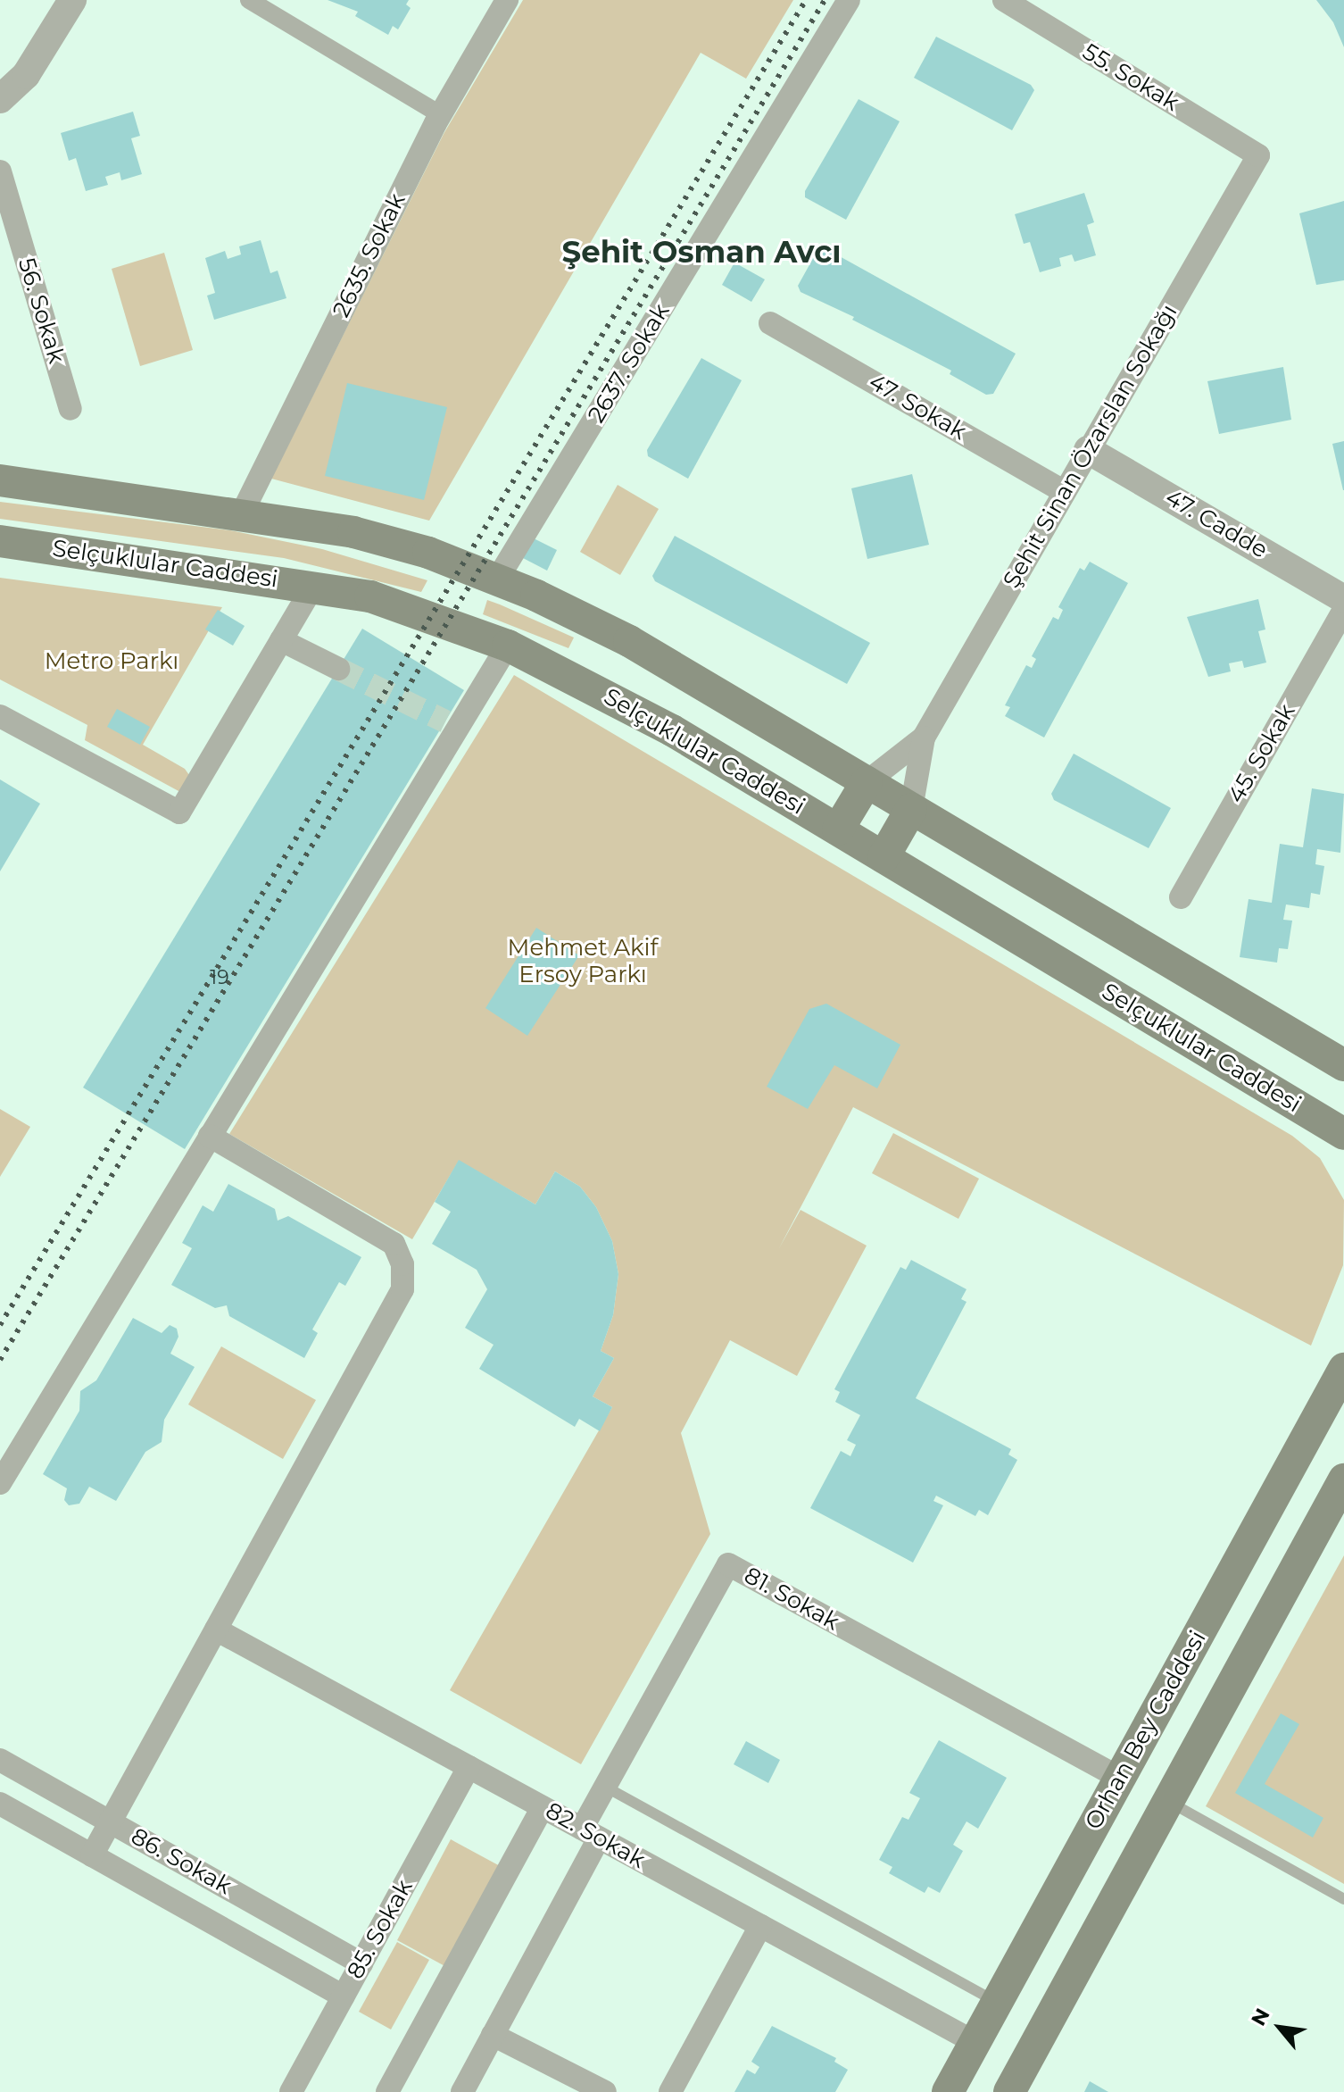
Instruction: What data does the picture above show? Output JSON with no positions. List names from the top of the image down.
{
  "streets": {
    "main road": ["Selçuklular Caddesi", "Orhan Bey Caddesi"],
    "street": [
      "55. Sokak",
      "2635. Sokak",
      "56. Sokak",
      "2637. Sokak",
      "47. Sokak",
      "Şehit Sinan Özarslan Sokağı",
      "47. Cadde",
      "45. Sokak",
      "81. Sokak",
      "82. Sokak",
      "86. Sokak",
      "85. Sokak"
    ]
  },
  "crossings": [
    ["55. Sokak", "Şehit Sinan Özarslan Sokağı"],
    ["47. Sokak", "Şehit Sinan Özarslan Sokağı"],
    ["Şehit Sinan Özarslan Sokağı", "47. Cadde"],
    ["81. Sokak", "Orhan Bey Caddesi"],
    ["81. Sokak", "82. Sokak"],
    ["Orhan Bey Caddesi", "82. Sokak"],
    ["82. Sokak", "85. Sokak"],
    ["86. Sokak", "85. Sokak"]
  ],
  "districts": ["Şehit Osman Avcı"],
  "parks": ["Metro Parkı", "Mehmet Akif Ersoy Parkı"],
  "house_numbers": ["19"],
  "north": "top left"
}
